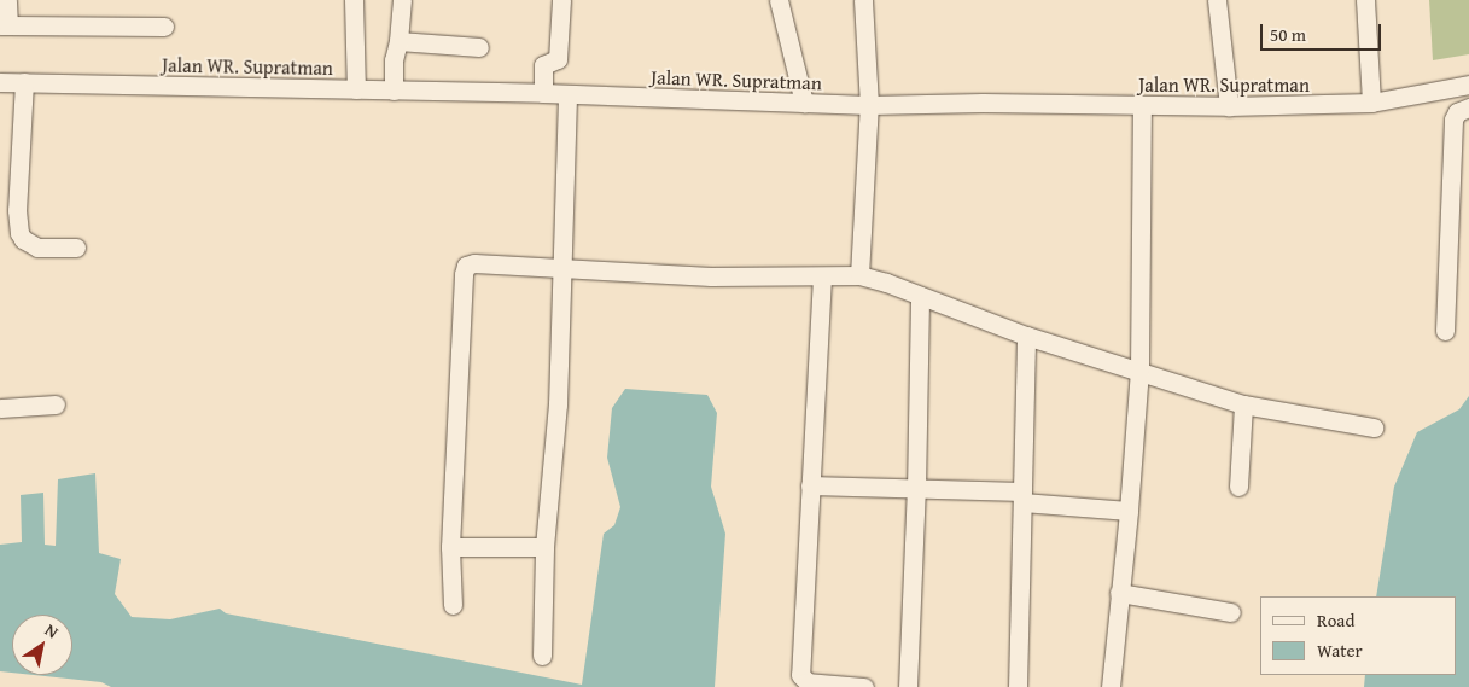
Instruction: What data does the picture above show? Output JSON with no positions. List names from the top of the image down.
{
  "streets": {
    "street": ["Jalan WR. Supratman"]
  },
  "legend": ["Road", "Water"],
  "scale_bar": "50 m",
  "north": "top right"
}
